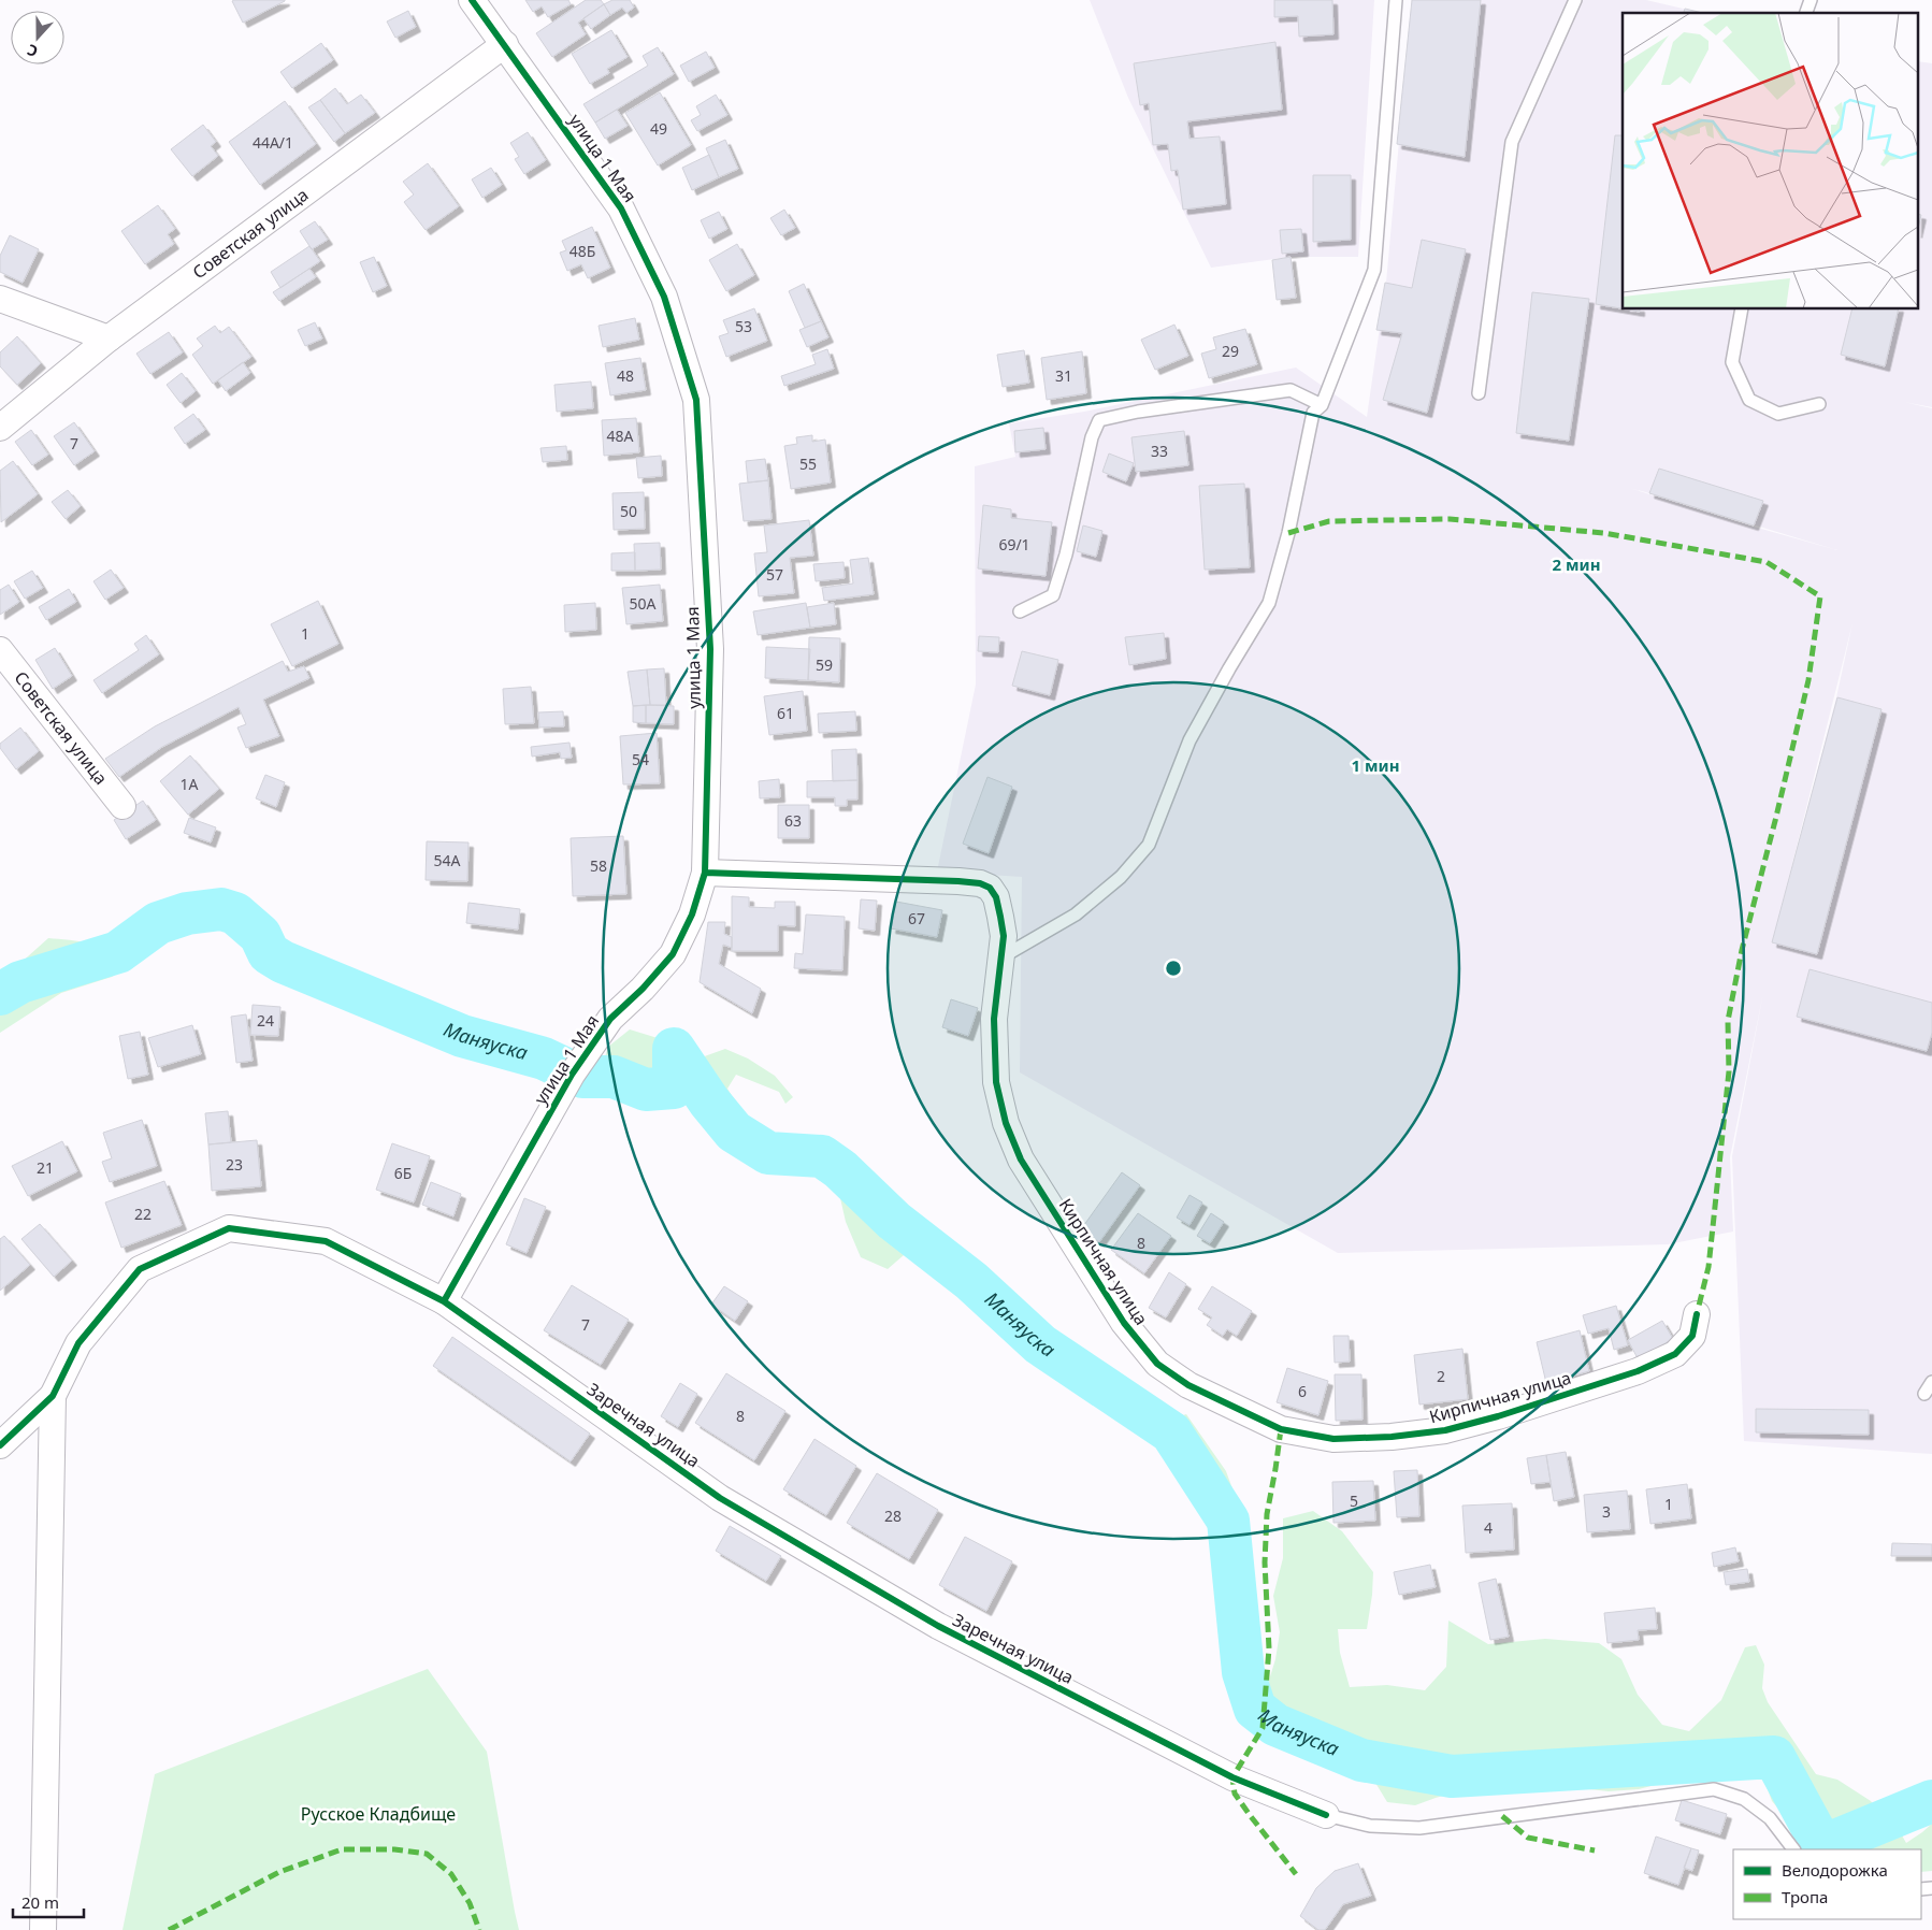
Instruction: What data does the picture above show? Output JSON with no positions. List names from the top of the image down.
{
  "streets": {
    "street": [
      "улица 1 Мая",
      "Советская улица",
      "Кирпичная улица",
      "Заречная улица"
    ]
  },
  "crossings": [
    ["улица 1 Мая", "Советская улица"],
    ["улица 1 Мая", "Кирпичная улица"],
    ["улица 1 Мая", "Заречная улица"]
  ],
  "water": ["Маняуска"],
  "parks": ["Русское Кладбище"],
  "house_numbers": [
    "49",
    "44А/1",
    "48Б",
    "53",
    "29",
    "48",
    "31",
    "48А",
    "7",
    "33",
    "55",
    "50",
    "69/1",
    "57",
    "50А",
    "1",
    "59",
    "61",
    "54",
    "1А",
    "63",
    "54А",
    "58",
    "67",
    "24",
    "23",
    "21",
    "6Б",
    "22",
    "8",
    "7",
    "2",
    "6",
    "8",
    "5",
    "1",
    "3",
    "28",
    "4"
  ],
  "legend": ["Велодорожка", "Тропа"],
  "scale_bar": "20 m",
  "north": "bottom",
  "rings": ["2 мин", "1 мин"]
}
